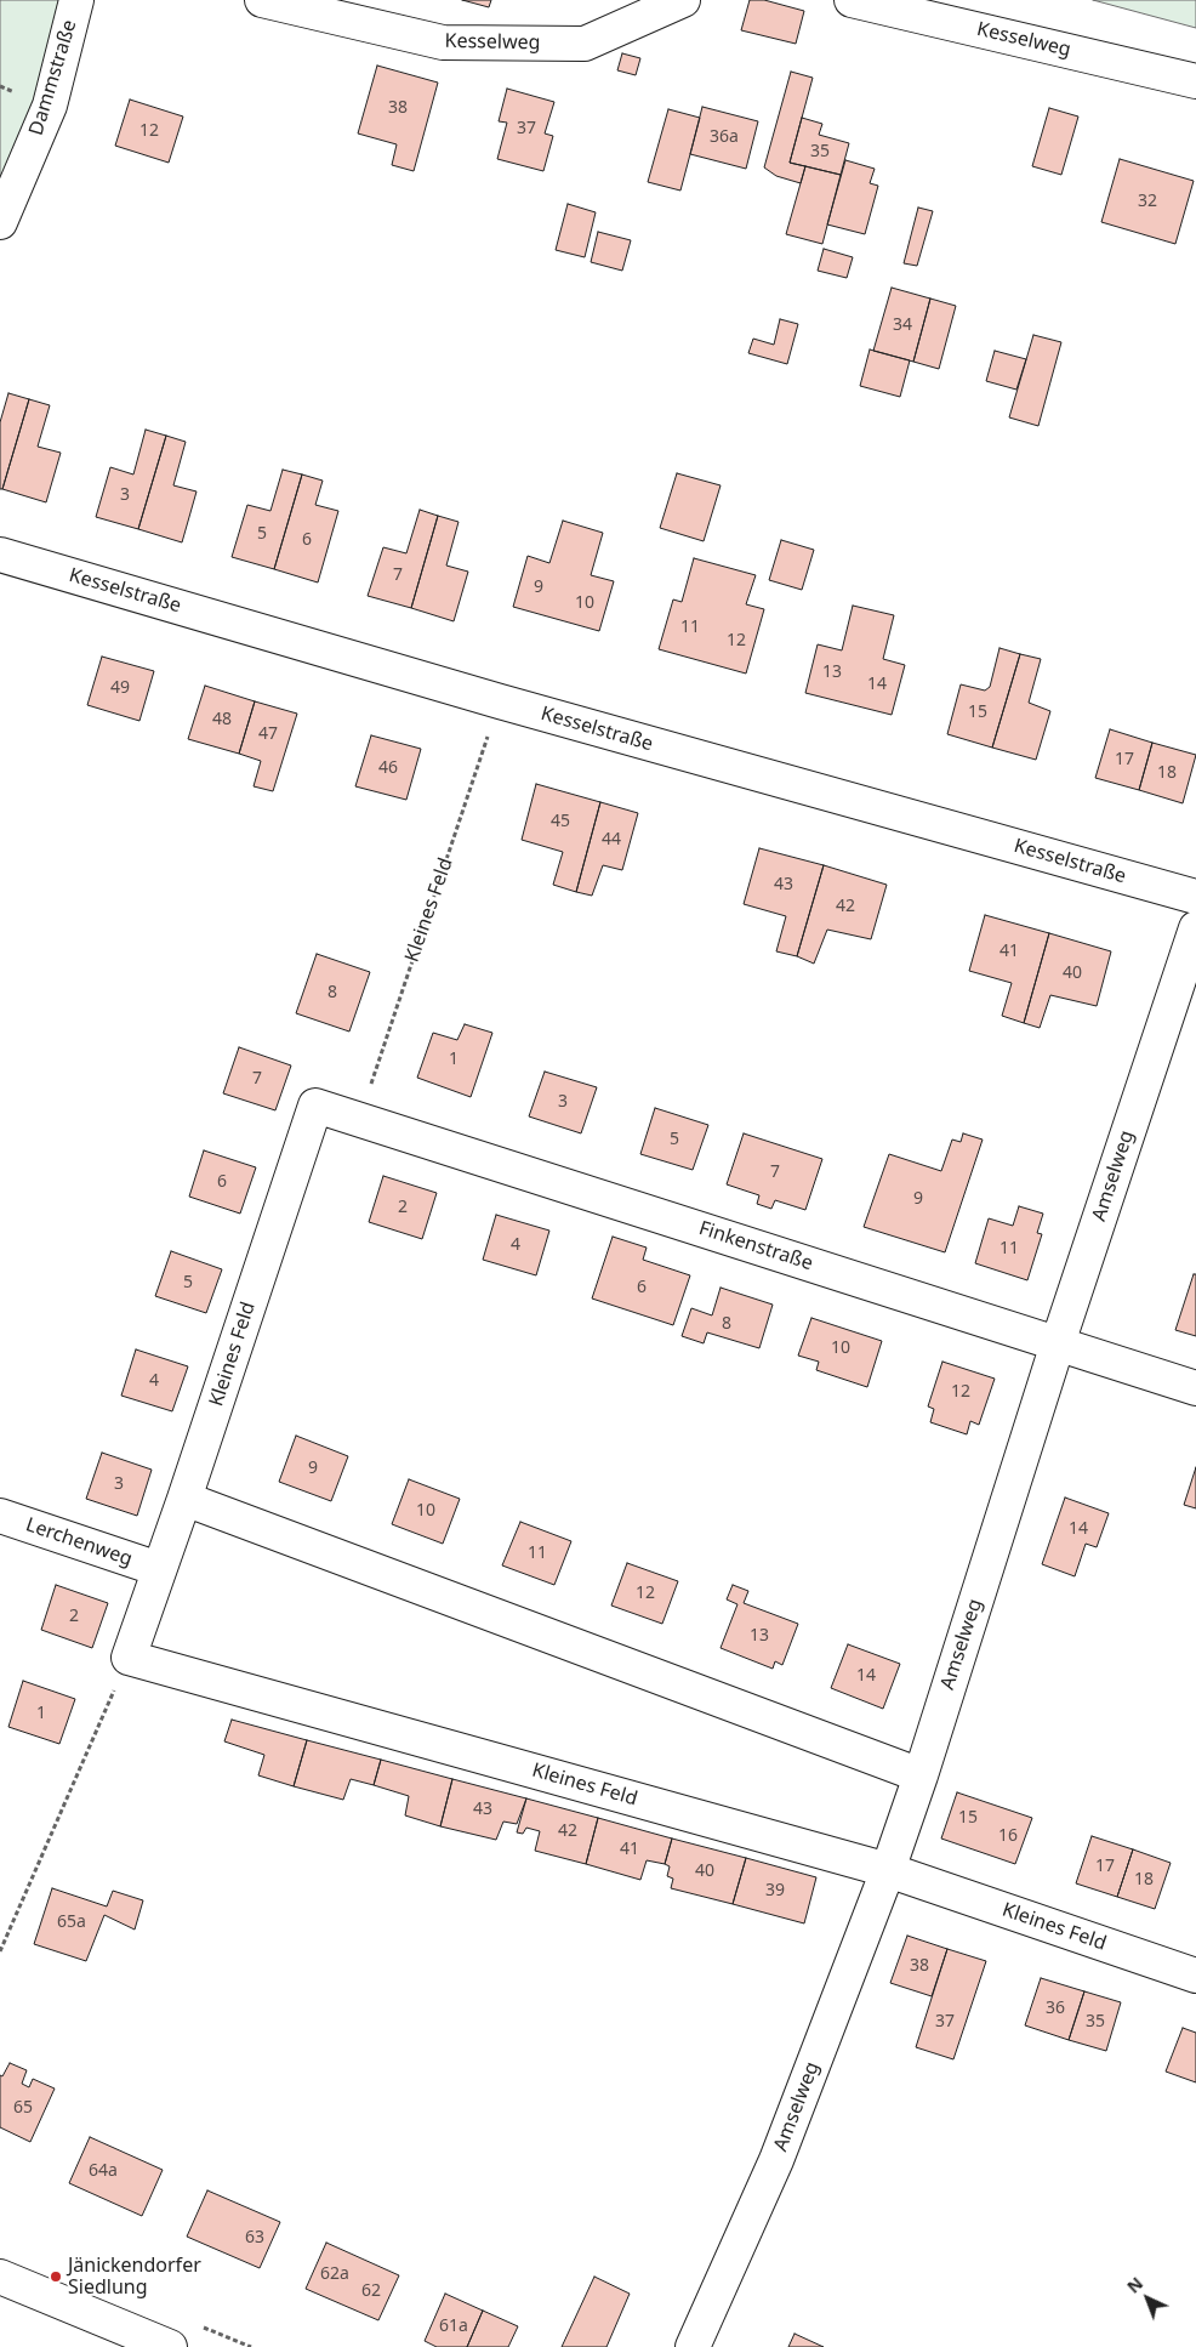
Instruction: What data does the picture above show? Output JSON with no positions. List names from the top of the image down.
{
  "streets": {
    "street": [
      "Kesselweg",
      "Dammstraße",
      "Kesselstraße",
      "Kleines Feld",
      "Amselweg",
      "Finkenstraße",
      "Lerchenweg"
    ]
  },
  "crossings": [
    ["Kesselstraße", "Kleines Feld"],
    ["Kleines Feld", "Amselweg"],
    ["Kleines Feld", "Finkenstraße"],
    ["Kleines Feld", "Lerchenweg"],
    ["Amselweg", "Finkenstraße"]
  ],
  "places": ["Jänickendorfer Siedlung"],
  "house_numbers": [
    "38",
    "37",
    "12",
    "36a",
    "35",
    "32",
    "34",
    "3",
    "5",
    "6",
    "7",
    "9",
    "10",
    "11",
    "12",
    "13",
    "14",
    "49",
    "15",
    "48",
    "47",
    "17",
    "46",
    "18",
    "45",
    "44",
    "43",
    "42",
    "41",
    "40",
    "8",
    "1",
    "7",
    "3",
    "5",
    "7",
    "6",
    "9",
    "2",
    "4",
    "11",
    "5",
    "6",
    "8",
    "10",
    "4",
    "12",
    "9",
    "3",
    "10",
    "14",
    "11",
    "12",
    "2",
    "13",
    "14",
    "1",
    "43",
    "15",
    "42",
    "16",
    "41",
    "17",
    "40",
    "18",
    "39",
    "65a",
    "38",
    "36",
    "37",
    "35",
    "65",
    "64a",
    "63",
    "62a",
    "62",
    "61a"
  ],
  "north": "top left"
}
